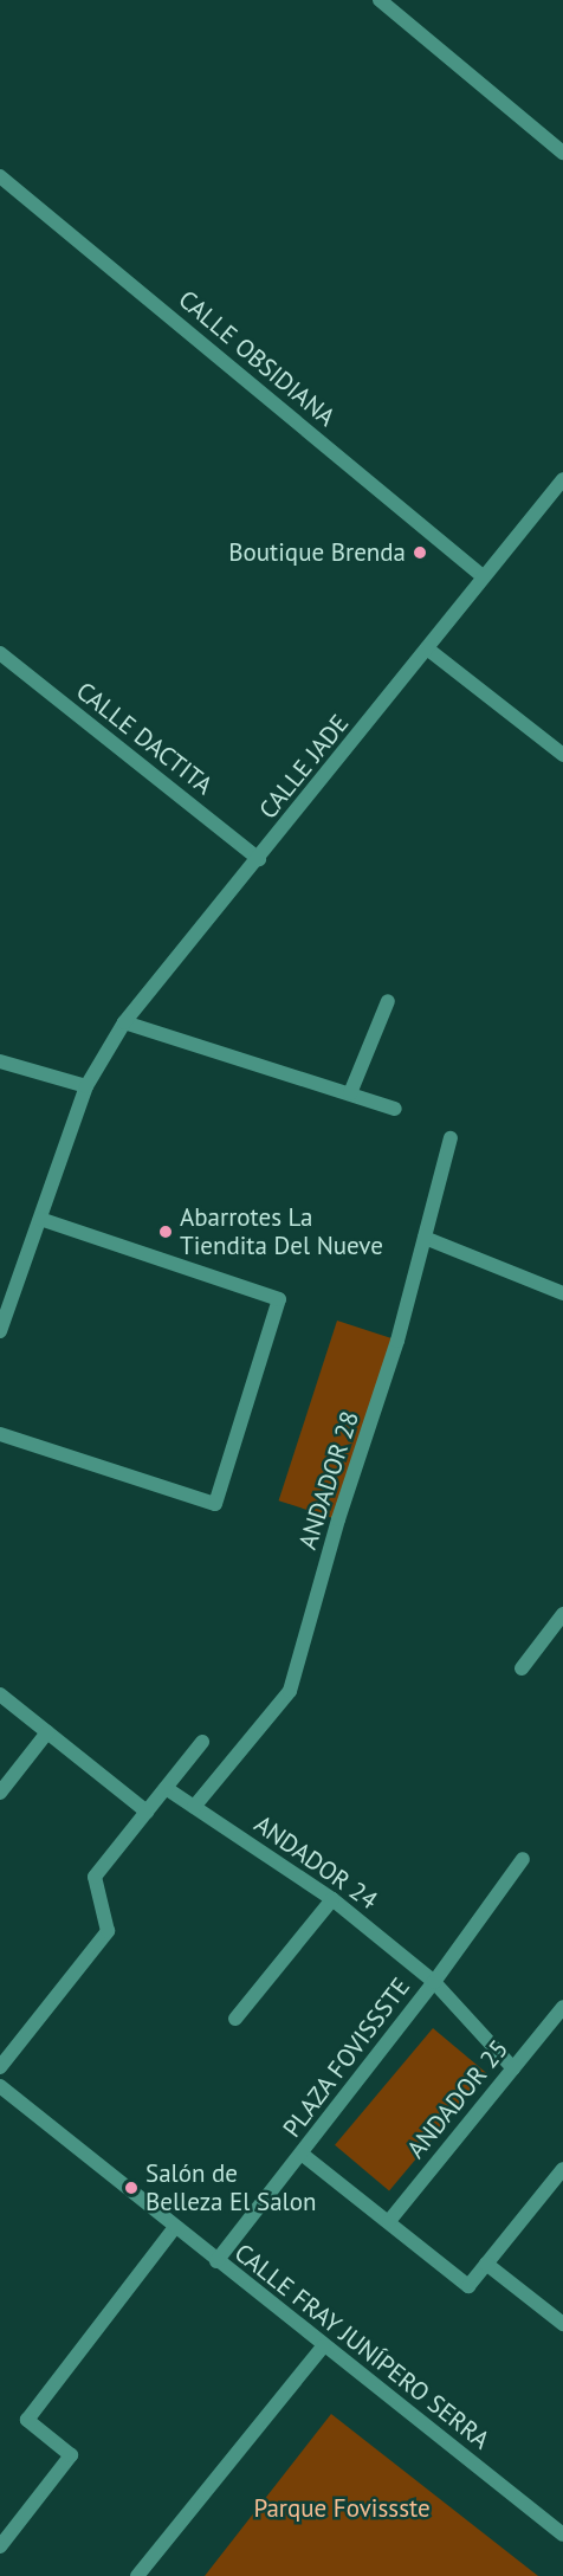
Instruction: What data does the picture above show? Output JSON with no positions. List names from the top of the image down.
{
  "streets": {
    "street": [
      "CALLE OBSIDIANA",
      "CALLE DACTITA",
      "CALLE JADE",
      "ANDADOR 28",
      "ANDADOR 24",
      "PLAZA FOVISSSTE",
      "ANDADOR 25",
      "CALLE FRAY JUNÍPERO SERRA"
    ]
  },
  "crossings": [
    ["CALLE OBSIDIANA", "CALLE JADE"],
    ["CALLE DACTITA", "CALLE JADE"],
    ["ANDADOR 28", "ANDADOR 24"],
    ["ANDADOR 24", "PLAZA FOVISSSTE"],
    ["ANDADOR 24", "ANDADOR 25"],
    ["PLAZA FOVISSSTE", "CALLE FRAY JUNÍPERO SERRA"]
  ],
  "parks": ["Parque Fovissste"],
  "places": ["Boutique Brenda", "Abarrotes La Tiendita Del Nueve", "Salón de Belleza El Salon"]
}
